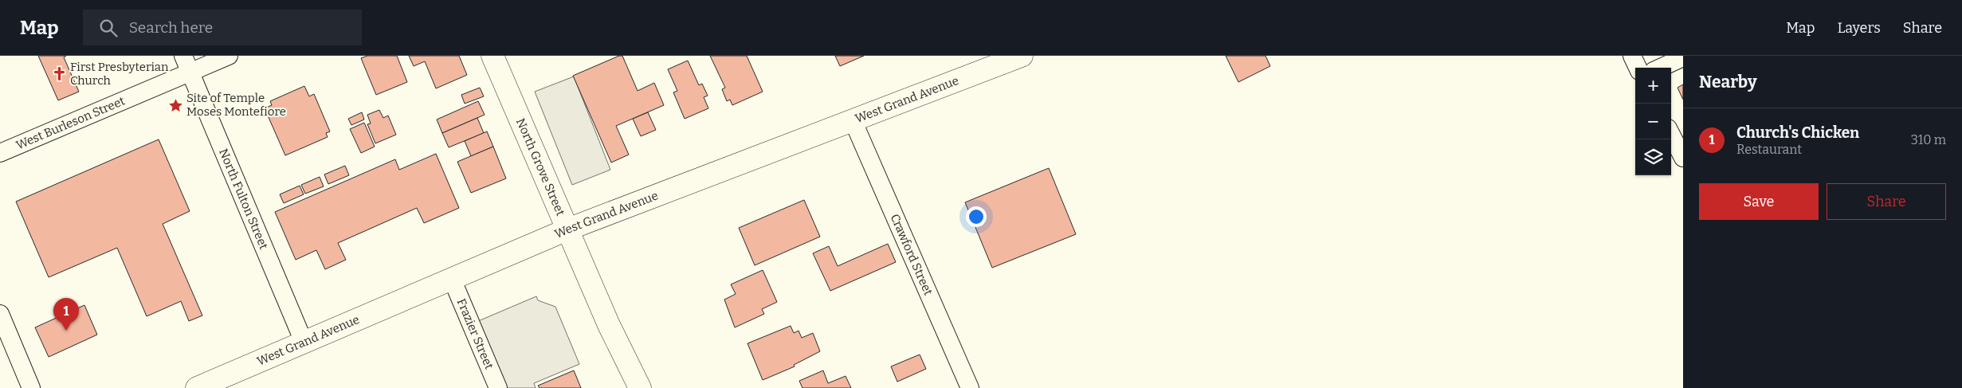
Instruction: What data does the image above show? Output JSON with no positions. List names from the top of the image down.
{
  "streets": {
    "main road": ["West Grand Avenue", "North Grove Street"],
    "street": [
      "West Burleson Street",
      "North Fulton Street",
      "Crawford Street",
      "Frazier Street"
    ]
  },
  "crossings": [
    ["West Grand Avenue", "North Grove Street"],
    ["West Grand Avenue", "North Fulton Street"],
    ["West Grand Avenue", "Crawford Street"],
    ["West Grand Avenue", "Frazier Street"],
    ["West Burleson Street", "North Fulton Street"]
  ],
  "places": {
    "church": ["First Presbyterian Church"],
    "place": ["Site of Temple Moses Montefiore"]
  },
  "page": {
    "header": "Map",
    "search": "Search here",
    "nav": ["Map", "Layers", "Share"],
    "heading": "Nearby",
    "map_buttons": ["+", "−"],
    "list": [
      {
        "mark": "1",
        "name": "Church's Chicken",
        "note": "Restaurant",
        "value": "310 m"
      }
    ],
    "buttons": ["Save", "Share"],
    "pins": "1"
  }
}
